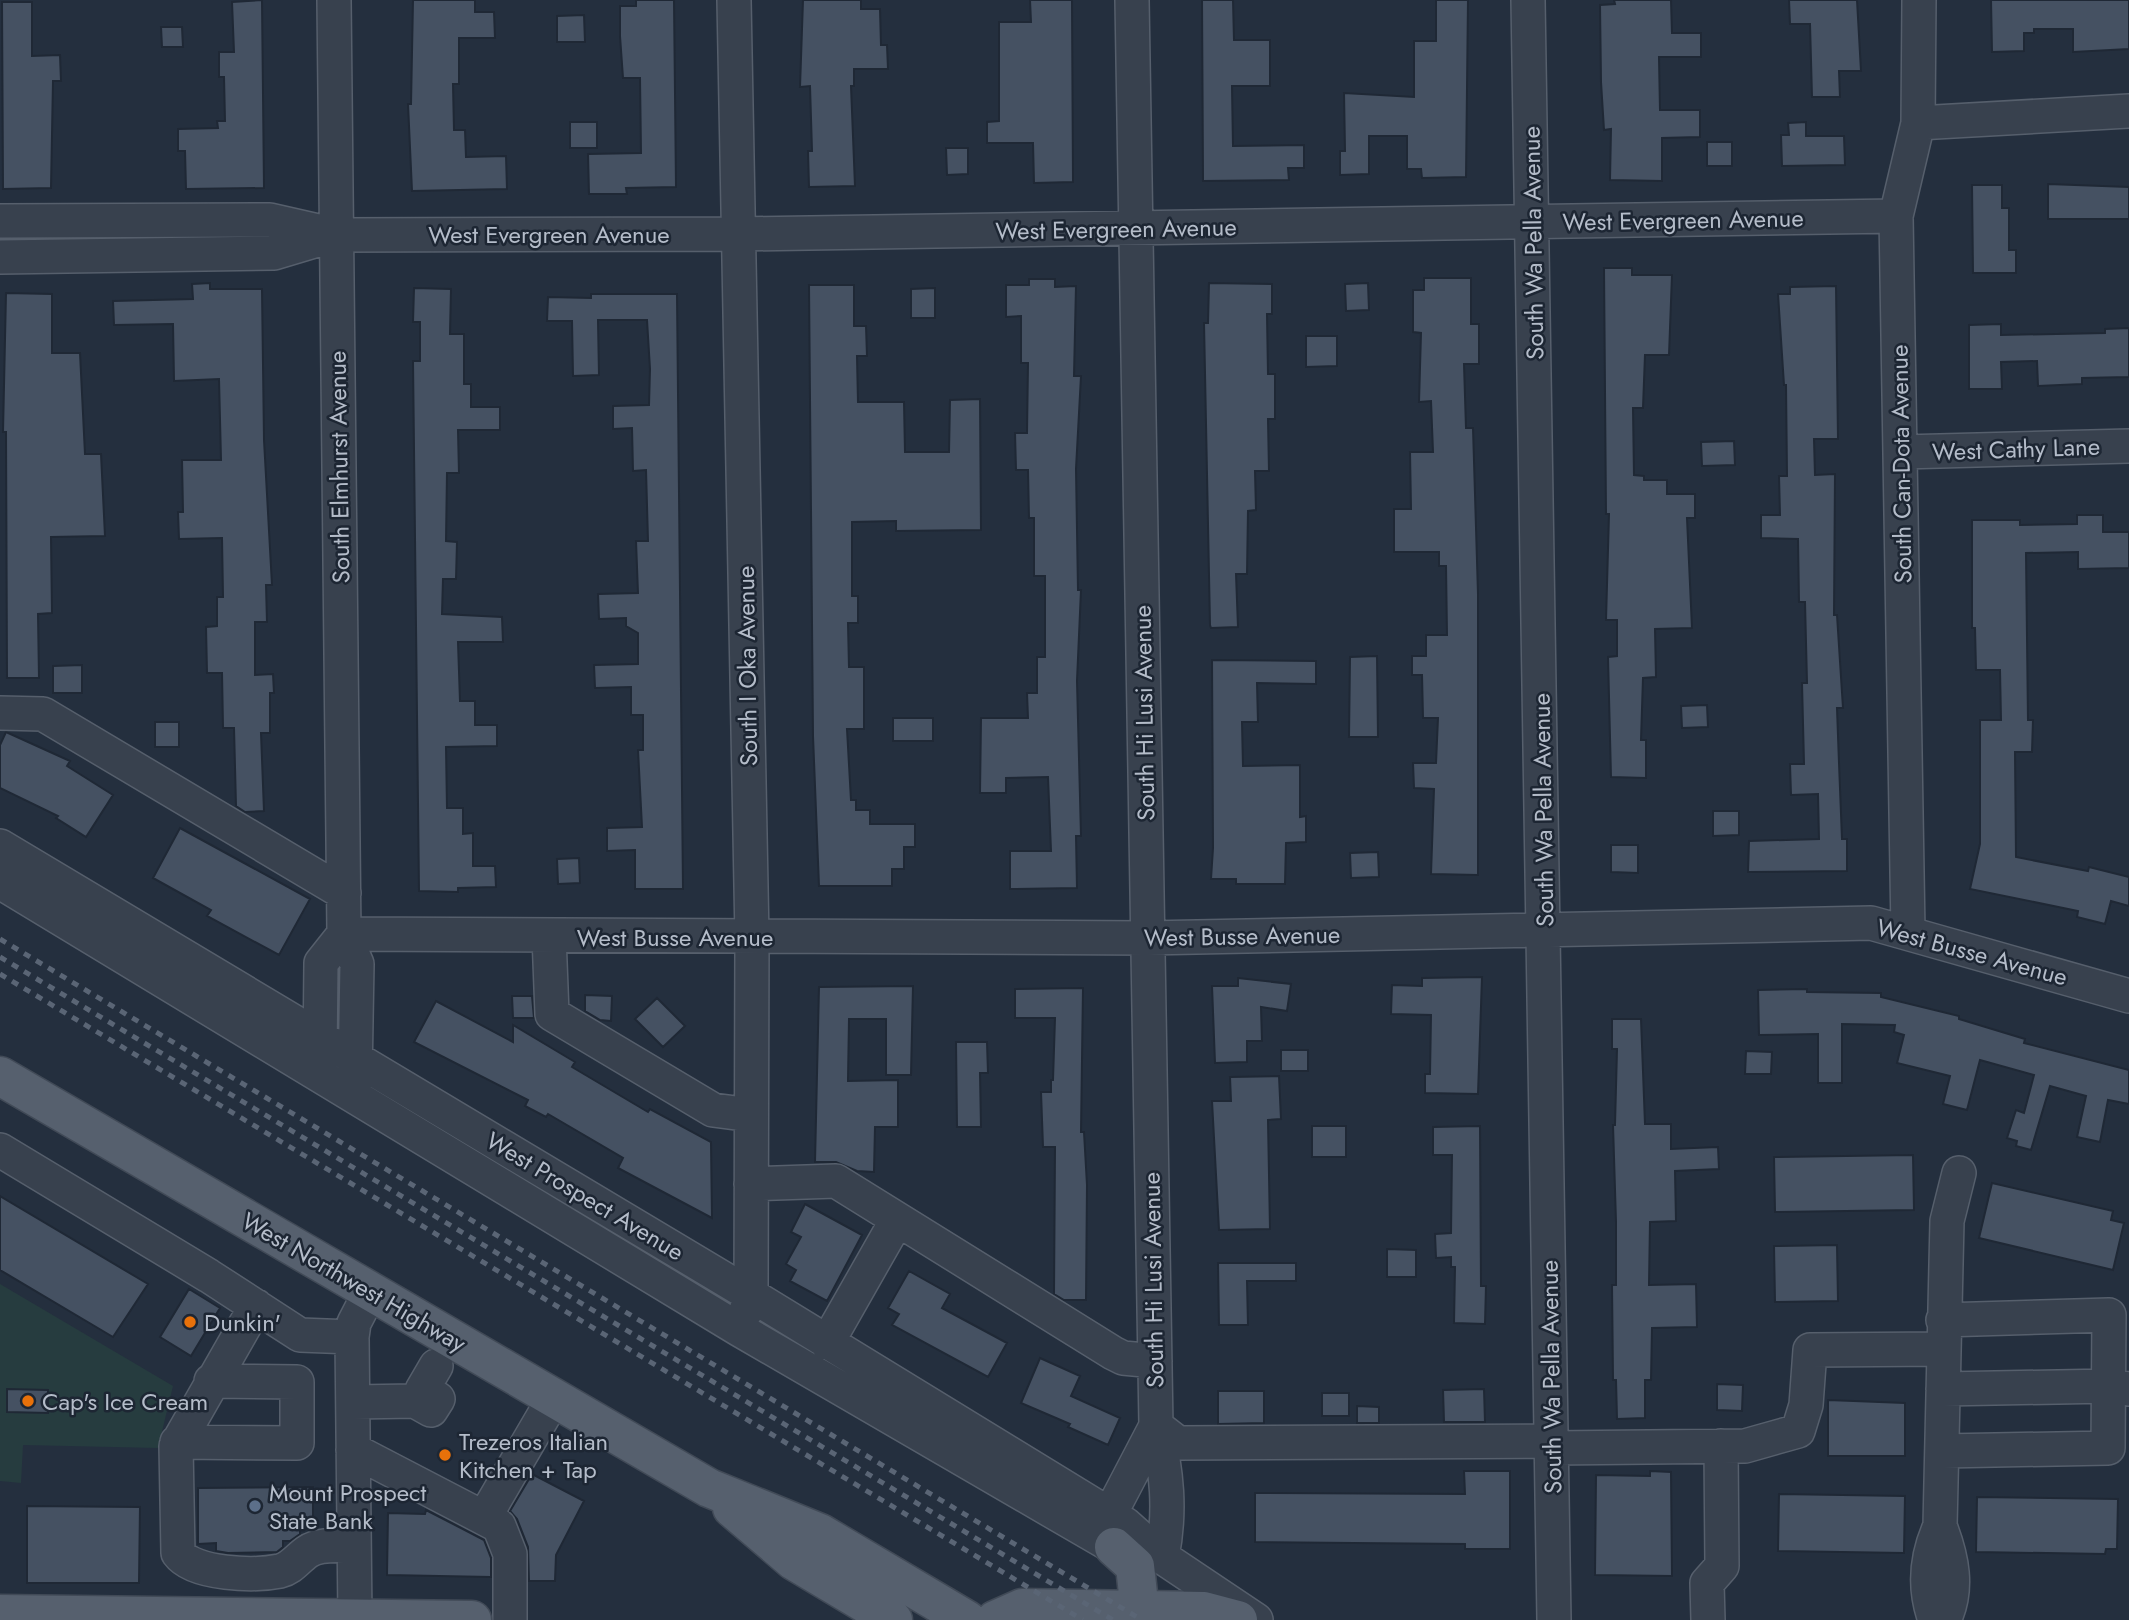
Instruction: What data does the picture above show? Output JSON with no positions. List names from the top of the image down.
{
  "streets": {
    "main road": ["West Northwest Highway"],
    "street": [
      "West Evergreen Avenue",
      "South Wa Pella Avenue",
      "West Cathy Lane",
      "South Can-Dota Avenue",
      "South Elmhurst Avenue",
      "South I Oka Avenue",
      "South Hi Lusi Avenue",
      "West Busse Avenue",
      "West Prospect Avenue"
    ]
  },
  "crossings": [
    ["West Evergreen Avenue", "South Wa Pella Avenue"],
    ["West Evergreen Avenue", "South Can-Dota Avenue"],
    ["West Evergreen Avenue", "South Elmhurst Avenue"],
    ["West Evergreen Avenue", "South I Oka Avenue"],
    ["West Evergreen Avenue", "South Hi Lusi Avenue"],
    ["South Wa Pella Avenue", "West Busse Avenue"],
    ["West Cathy Lane", "South Can-Dota Avenue"],
    ["South Can-Dota Avenue", "West Busse Avenue"],
    ["South Elmhurst Avenue", "West Busse Avenue"],
    ["South Elmhurst Avenue", "West Prospect Avenue"],
    ["South I Oka Avenue", "West Busse Avenue"],
    ["South I Oka Avenue", "West Prospect Avenue"],
    ["South Hi Lusi Avenue", "West Busse Avenue"],
    ["South Hi Lusi Avenue", "West Prospect Avenue"]
  ],
  "places": [
    "Dunkin'",
    "Cap's Ice Cream",
    "Trezeros Italian Kitchen + Tap",
    "Mount Prospect State Bank"
  ]
}
